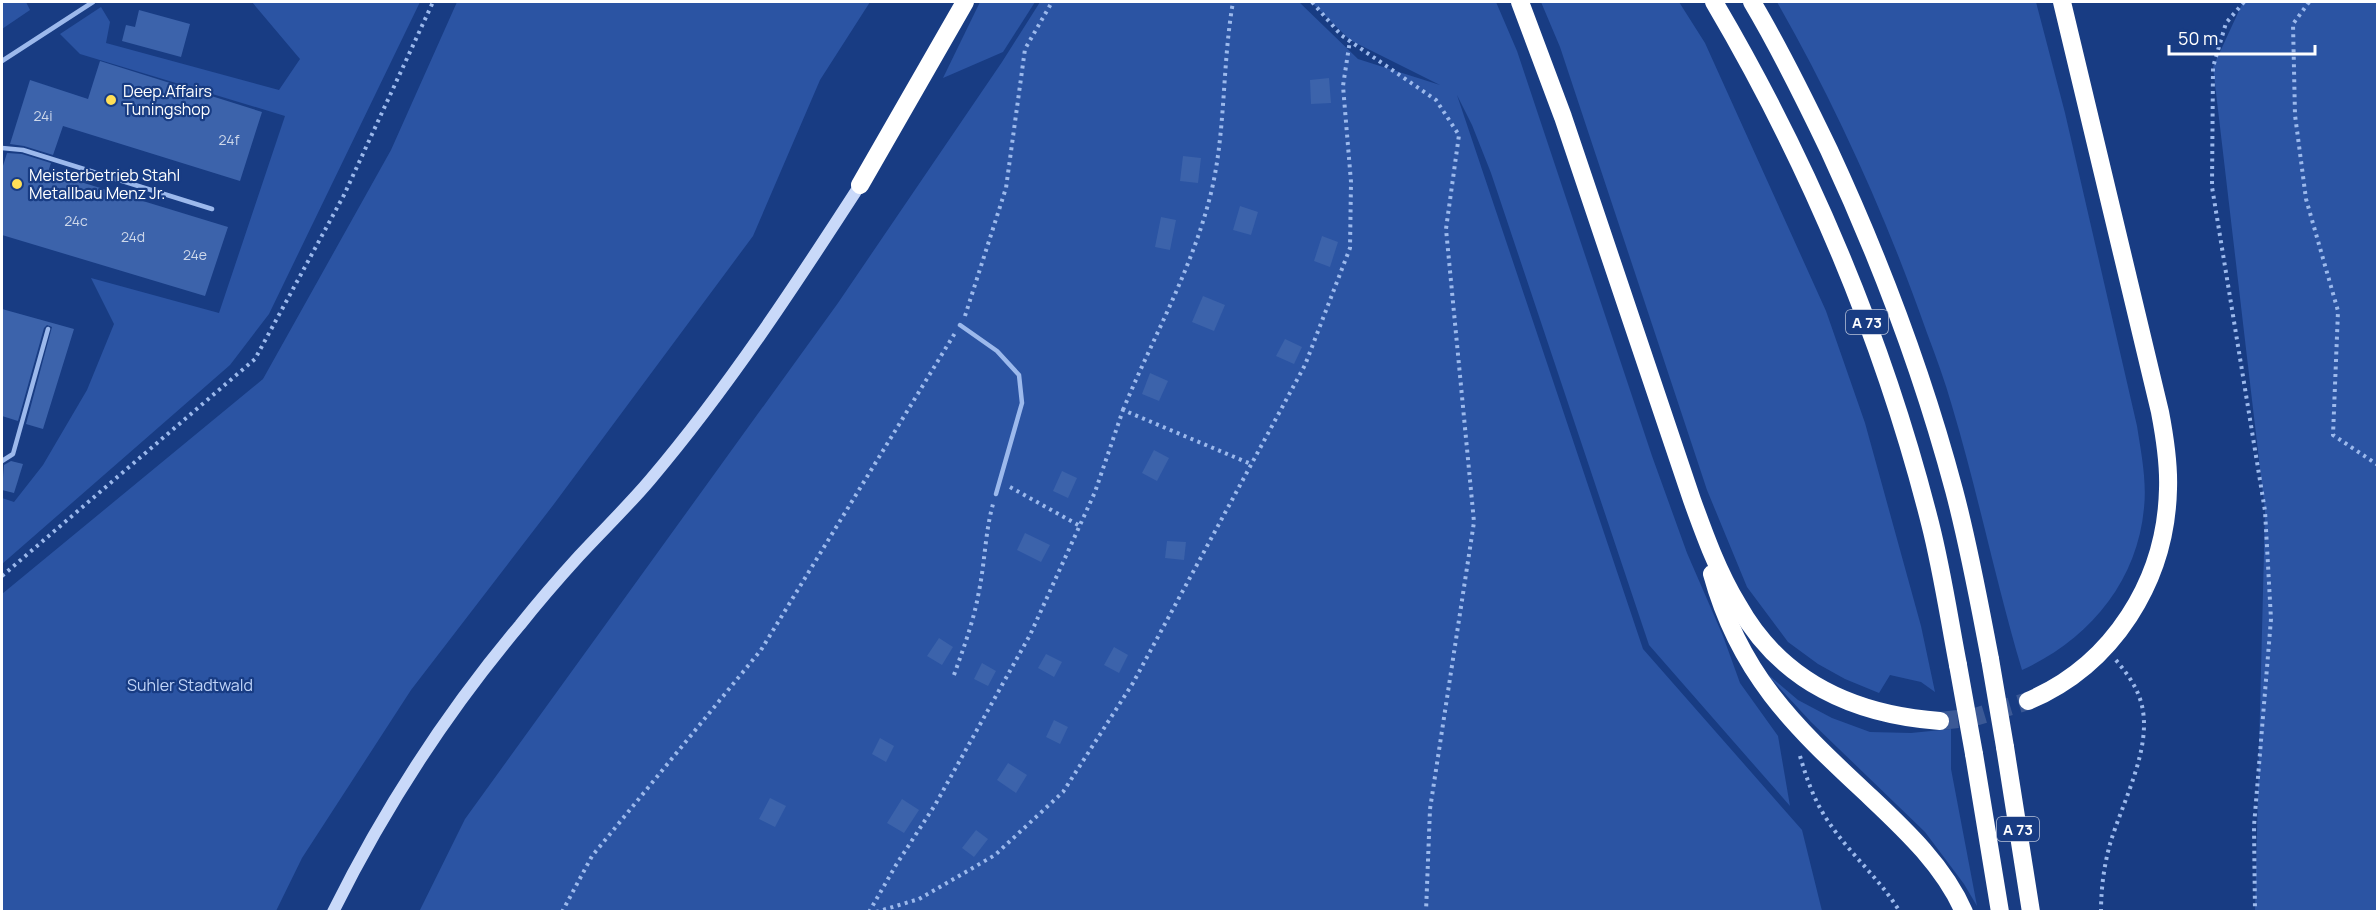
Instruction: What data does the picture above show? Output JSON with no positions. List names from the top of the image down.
{
  "streets": {
    "highway": ["A 73"]
  },
  "parks": ["Suhler Stadtwald"],
  "places": ["Deep.Affairs Tuningshop", "Meisterbetrieb Stahl Metallbau Menz Jr."],
  "house_numbers": [
    "24i",
    "24f",
    "24c",
    "24d",
    "24e"
  ],
  "scale_bar": "50 m"
}
